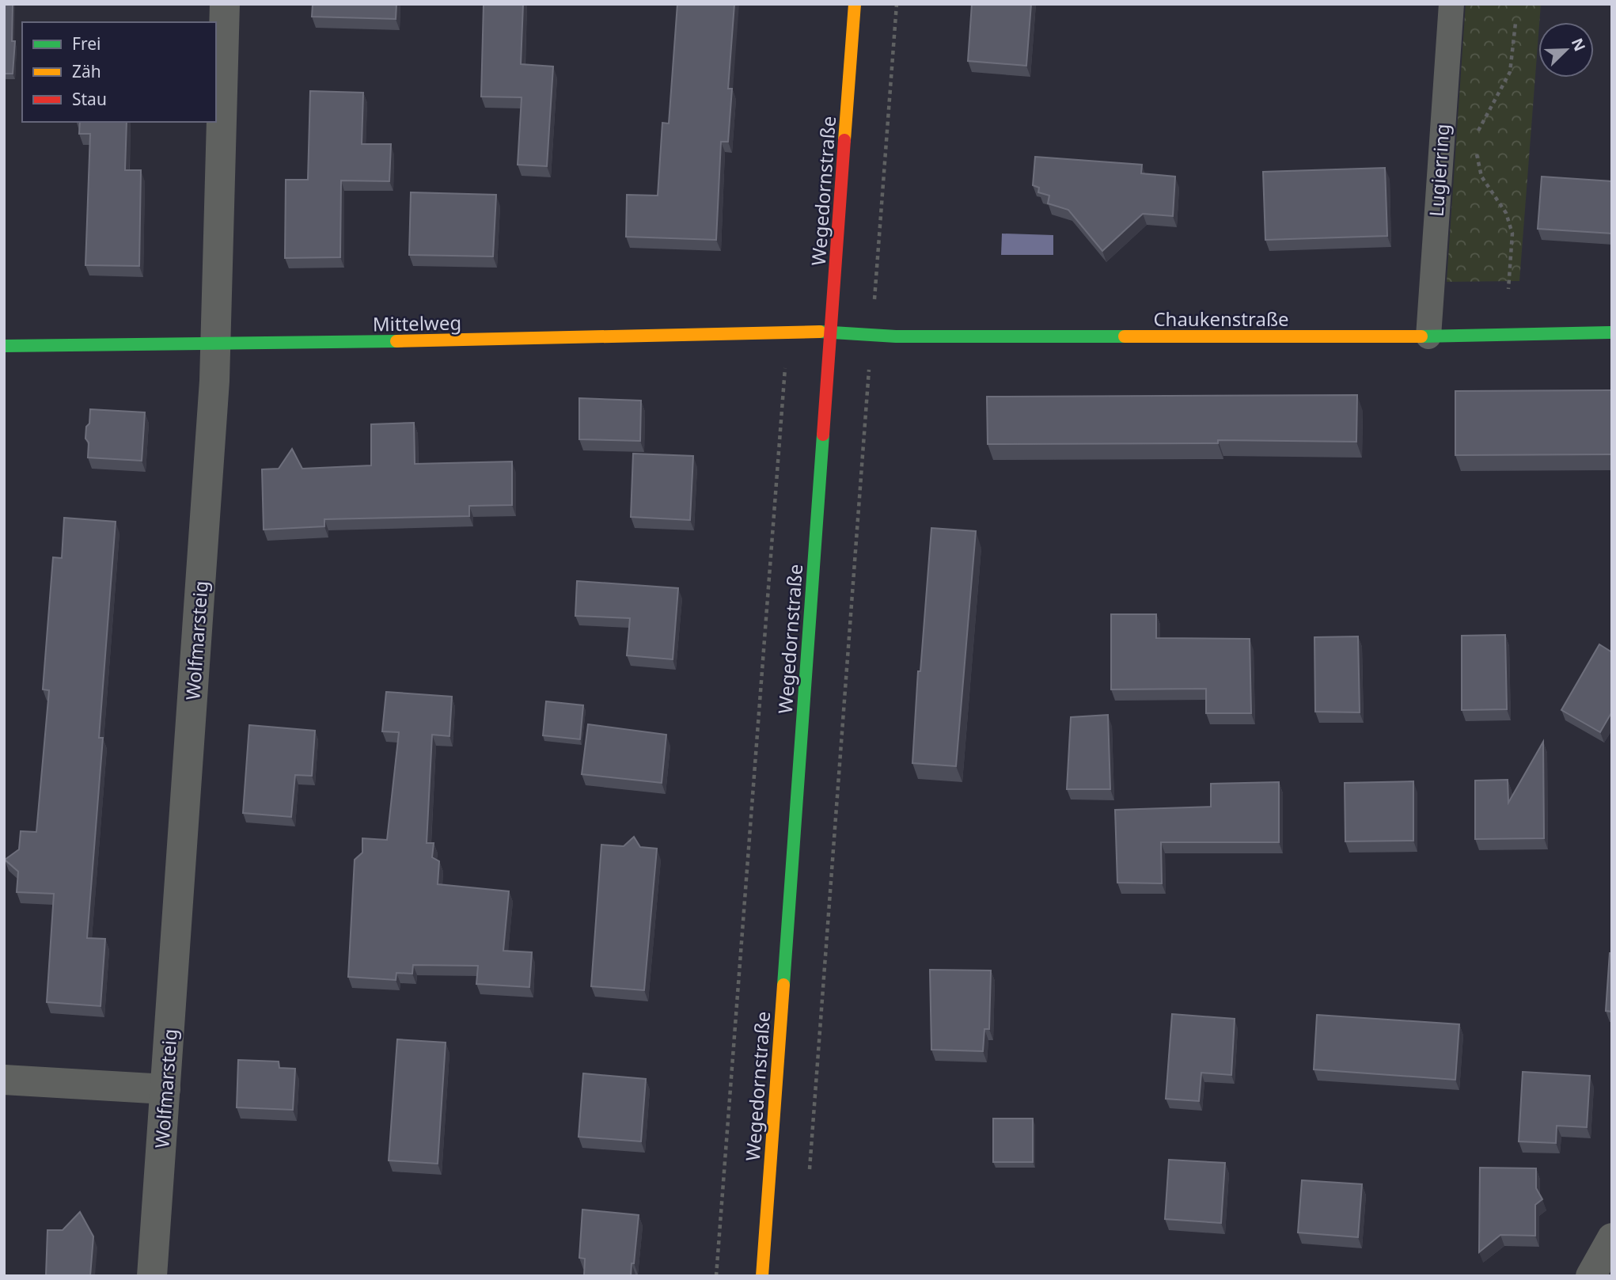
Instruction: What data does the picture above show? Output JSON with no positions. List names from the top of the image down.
{
  "streets": {
    "street": [
      "Wegedornstraße",
      "Chaukenstraße",
      "Mittelweg",
      "Wolfmarsteig"
    ],
    "lane": ["Lugierring"]
  },
  "crossings": [
    ["Lugierring", "Chaukenstraße"],
    ["Wegedornstraße", "Chaukenstraße"],
    ["Wegedornstraße", "Mittelweg"],
    ["Chaukenstraße", "Mittelweg"],
    ["Mittelweg", "Wolfmarsteig"]
  ],
  "legend": ["Frei", "Zäh", "Stau"],
  "north": "top right"
}
